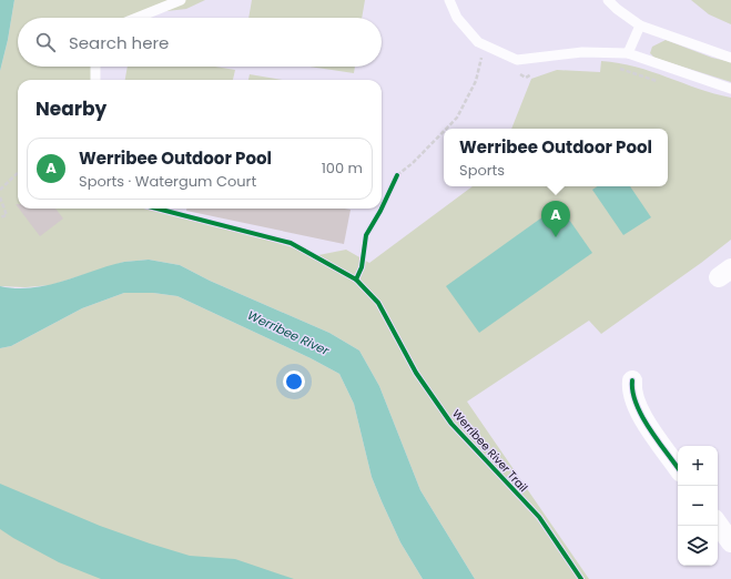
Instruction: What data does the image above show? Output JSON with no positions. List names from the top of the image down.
{
  "streets": {
    "cycle path": ["Werribee River Trail"]
  },
  "water": ["Werribee River"],
  "page": {
    "search": "Search here",
    "heading": "Nearby",
    "popup": ["Werribee Outdoor Pool", "Sports"],
    "list": [
      {
        "mark": "A",
        "name": "Werribee Outdoor Pool",
        "note": "Sports · Watergum Court",
        "value": "100 m"
      }
    ],
    "pins": "A",
    "map_buttons": ["+", "−"]
  }
}
